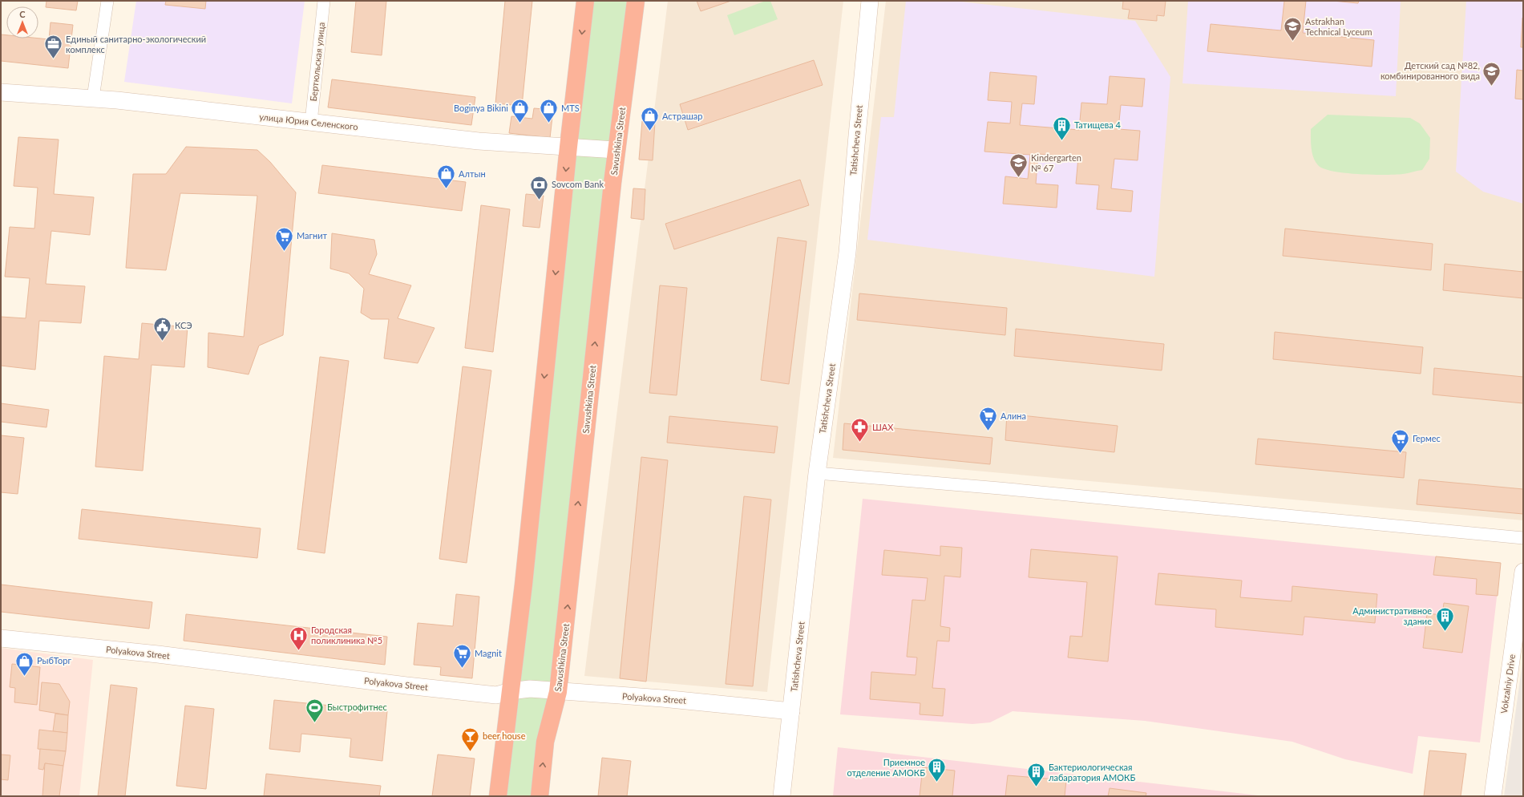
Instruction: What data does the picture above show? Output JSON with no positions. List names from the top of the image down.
{
  "streets": {
    "highway": ["Savushkina Street"],
    "street": [
      "Бертюльская улица",
      "улица Юрия Селенского",
      "Tatishcheva Street",
      "Polyakova Street",
      "Vokzalniy Drive"
    ]
  },
  "crossings": [
    ["Бертюльская улица", "улица Юрия Селенского"],
    ["улица Юрия Селенского", "Savushkina Street"],
    ["Tatishcheva Street", "Polyakova Street"],
    ["Savushkina Street", "Polyakova Street"]
  ],
  "places": {
    "school or university": ["Astrakhan Technical Lyceum", "Детский сад №82, комбинированного вида", "Kindergarten № 67"],
    "office": ["Единый санитарно-экологический комплекс"],
    "shop": [
      "Boginya Bikini",
      "MTS",
      "Астрашар",
      "Алтын",
      "РыбТорг"
    ],
    "building": [
      "Татищева 4",
      "Административное здание",
      "Приемное отделение АМОКБ",
      "Бактериологическая лабаратория АМОКБ"
    ],
    "bank": ["Sovcom Bank"],
    "supermarket": [
      "Магнит",
      "Алина",
      "Гермес",
      "Magnit"
    ],
    "public building": ["КСЭ"],
    "pharmacy": ["ШАХ"],
    "hospital": ["Городская поликлиника №5"],
    "sports": ["Быстрофитнес"],
    "bar": ["beer house"]
  },
  "north": "top"
}
